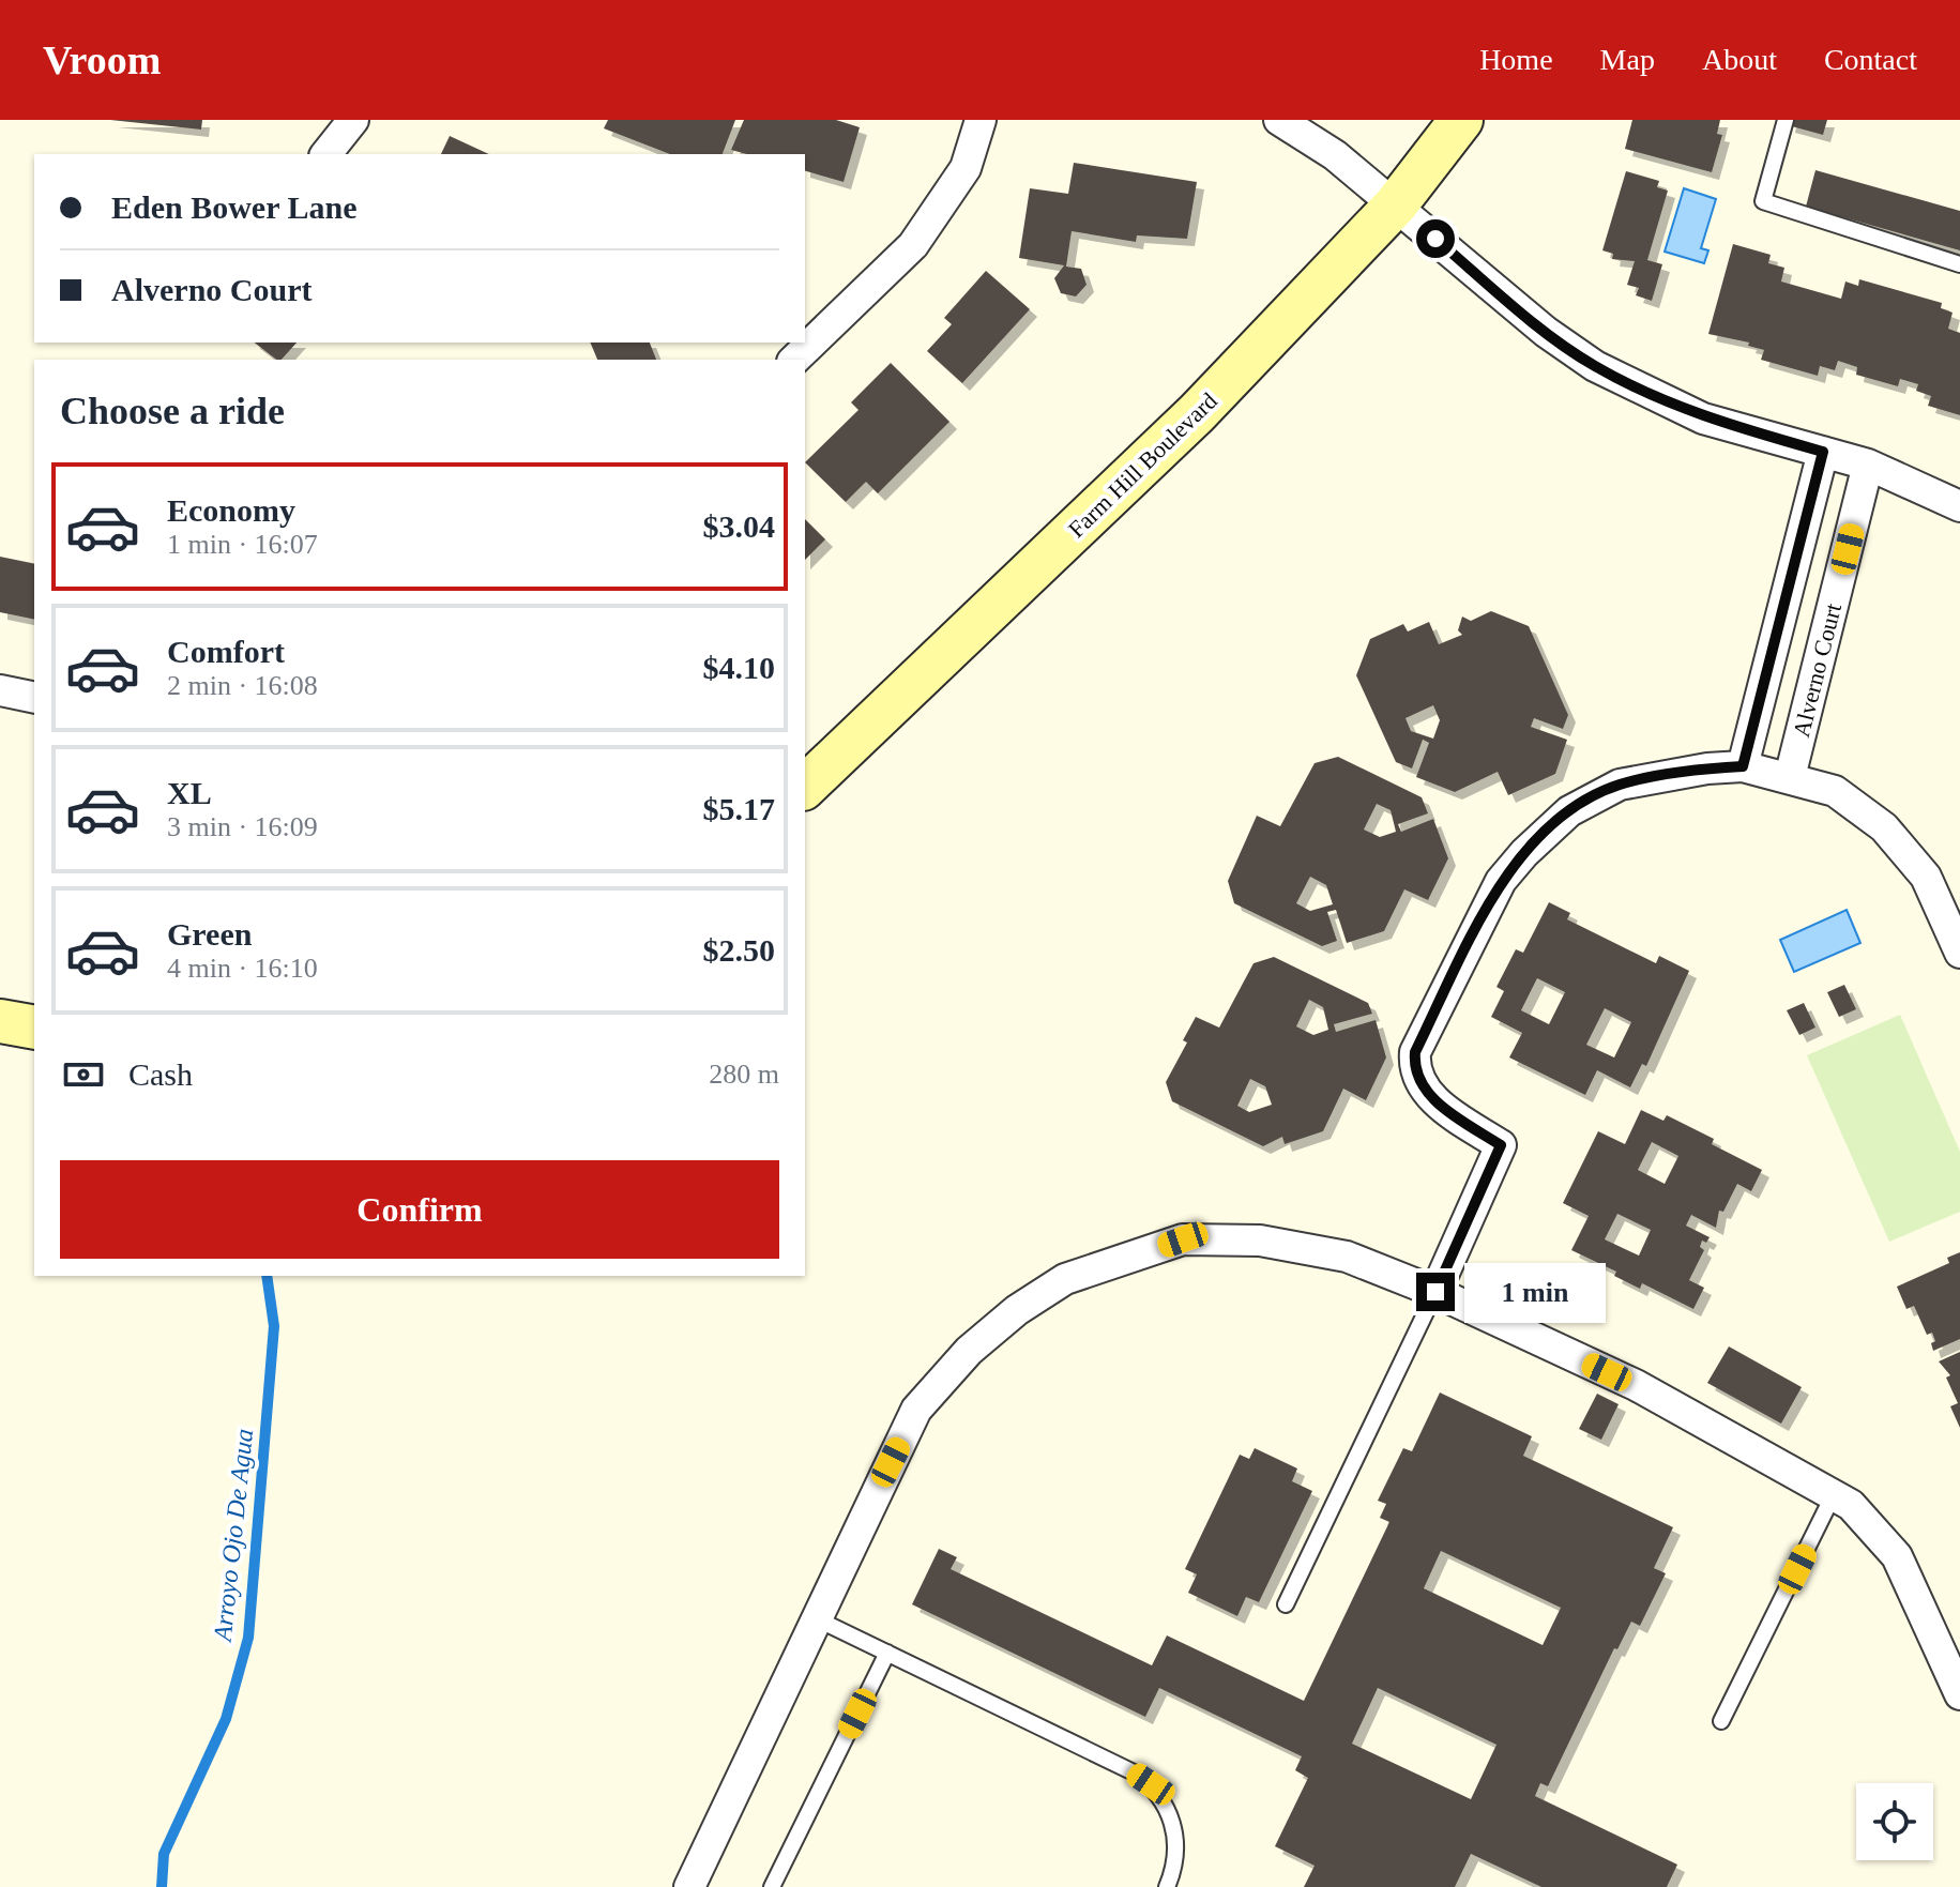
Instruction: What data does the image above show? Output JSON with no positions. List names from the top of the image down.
{
  "streets": {
    "main road": ["Farm Hill Boulevard"],
    "street": ["Alverno Court"]
  },
  "water": ["Arroyo Ojo De Agua"],
  "page": {
    "header": "Vroom",
    "nav": [
      "Home",
      "Map",
      "About",
      "Contact"
    ],
    "banner": ["Eden Bower Lane", "Alverno Court"],
    "heading": "Choose a ride",
    "list": [
      {
        "name": "Economy",
        "note": "1 min · 16:07",
        "value": "$3.04"
      },
      {
        "name": "Comfort",
        "note": "2 min · 16:08",
        "value": "$4.10"
      },
      {
        "name": "XL",
        "note": "3 min · 16:09",
        "value": "$5.17"
      },
      {
        "name": "Green",
        "note": "4 min · 16:10",
        "value": "$2.50"
      }
    ],
    "pay": ["Cash", "280 m"],
    "buttons": "Confirm",
    "bubble": "1 min"
  }
}
